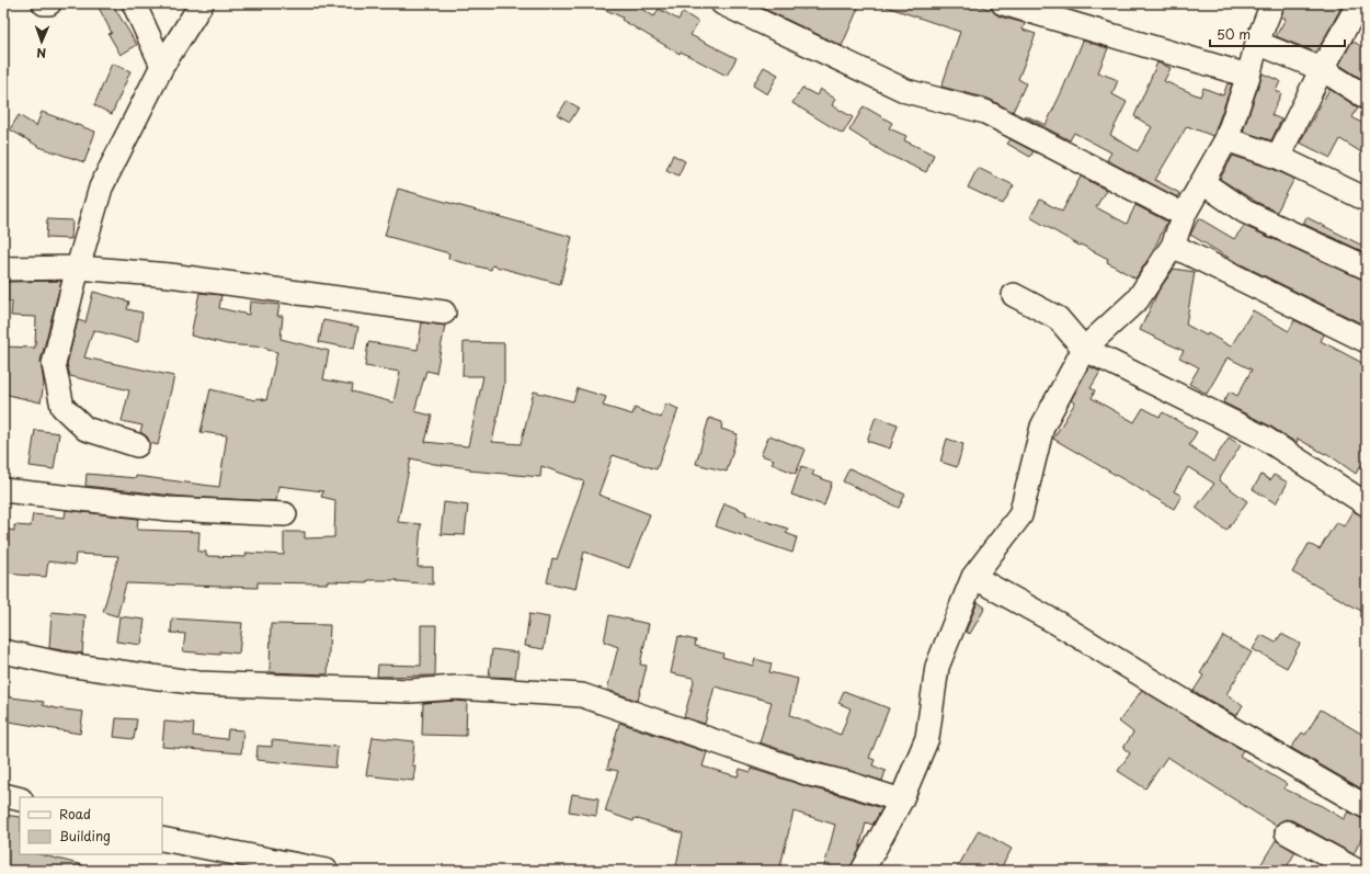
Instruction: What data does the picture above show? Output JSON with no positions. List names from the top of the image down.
{
  "legend": ["Road", "Building"],
  "scale_bar": "50 m",
  "north": "bottom"
}
